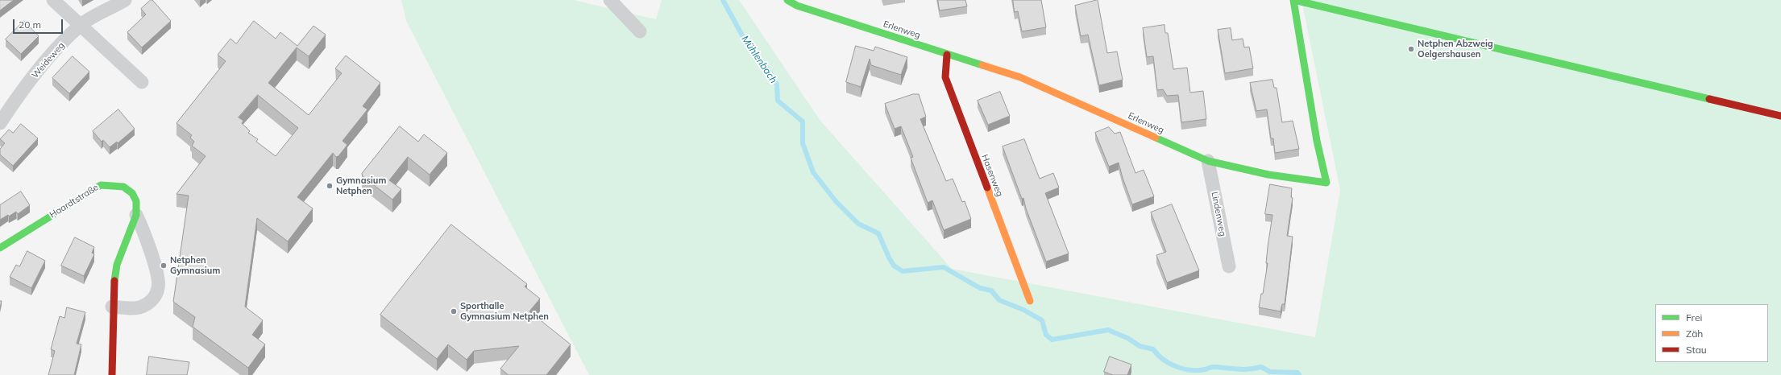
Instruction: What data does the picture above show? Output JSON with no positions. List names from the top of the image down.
{
  "streets": {
    "street": [
      "Erlenweg",
      "Weideweg",
      "Hasenweg",
      "Haardtstraße",
      "Lindenweg"
    ]
  },
  "crossings": [
    ["Erlenweg", "Hasenweg"],
    ["Erlenweg", "Lindenweg"]
  ],
  "water": ["Mühlenbach"],
  "places": [
    "Netphen Abzweig Oelgershausen",
    "Gymnasium Netphen",
    "Netphen Gymnasium",
    "Sporthalle Gymnasium Netphen"
  ],
  "legend": ["Frei", "Zäh", "Stau"],
  "scale_bar": "20 m"
}
